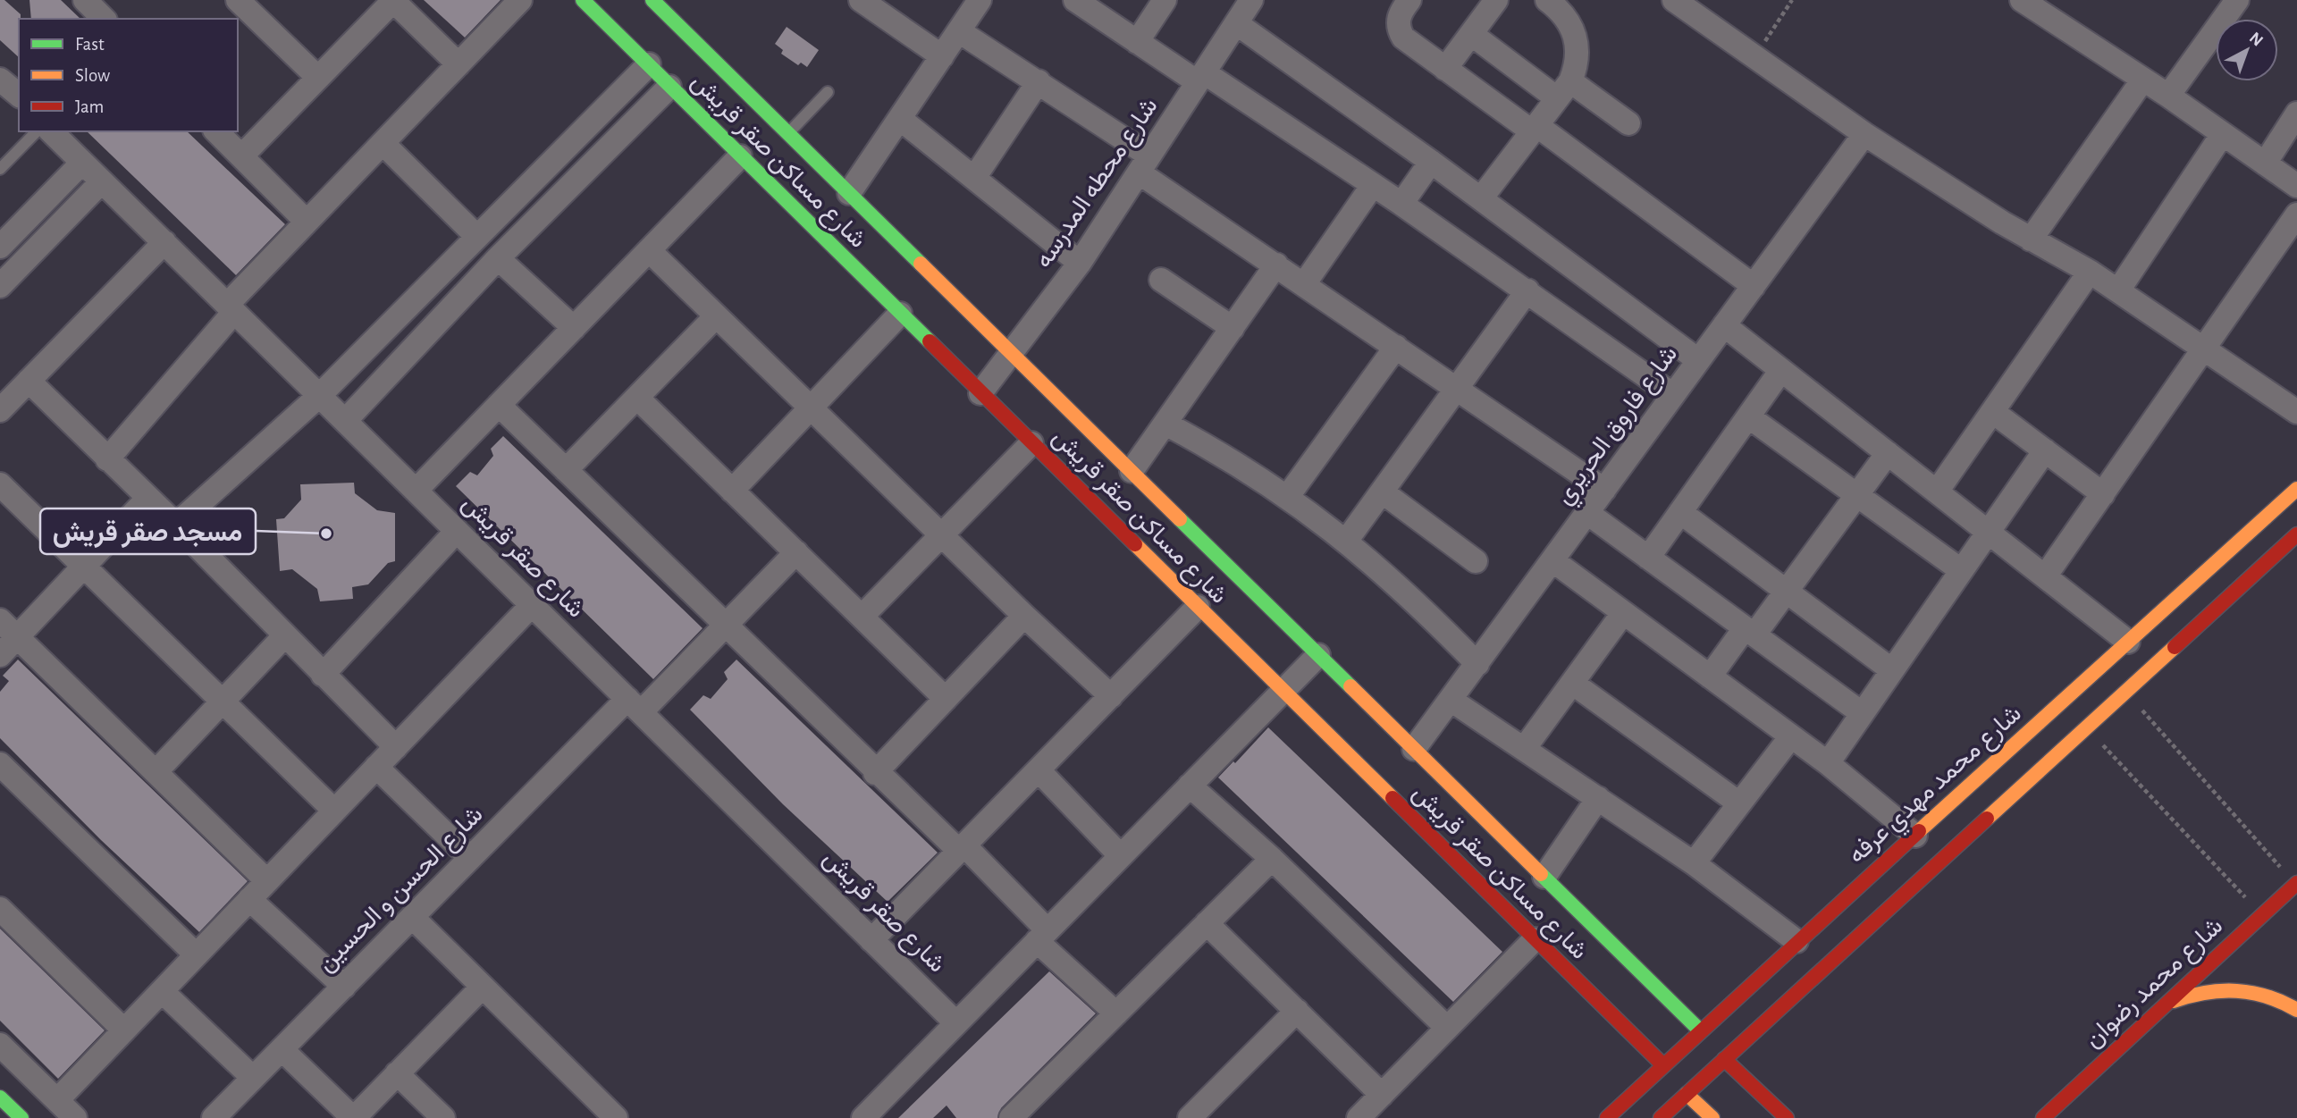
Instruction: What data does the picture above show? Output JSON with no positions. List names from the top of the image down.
{
  "streets": {
    "street": [
      "شارع مساكن صقر قريش",
      "شارع محطه المدرسه",
      "شارع فاروق الحريري",
      "شارع صقر قريش",
      "شارع محمد مهدي عرفه",
      "شارع الحسن و الحسين",
      "شارع محمد رضوان"
    ]
  },
  "crossings": [
    ["شارع مساكن صقر قريش", "شارع محطه المدرسه"],
    ["شارع مساكن صقر قريش", "شارع فاروق الحريري"],
    ["شارع مساكن صقر قريش", "شارع محمد مهدي عرفه"],
    ["شارع صقر قريش", "شارع الحسن و الحسين"]
  ],
  "places": ["مسجد صقر قريش"],
  "legend": ["Fast", "Slow", "Jam"],
  "north": "top right"
}
